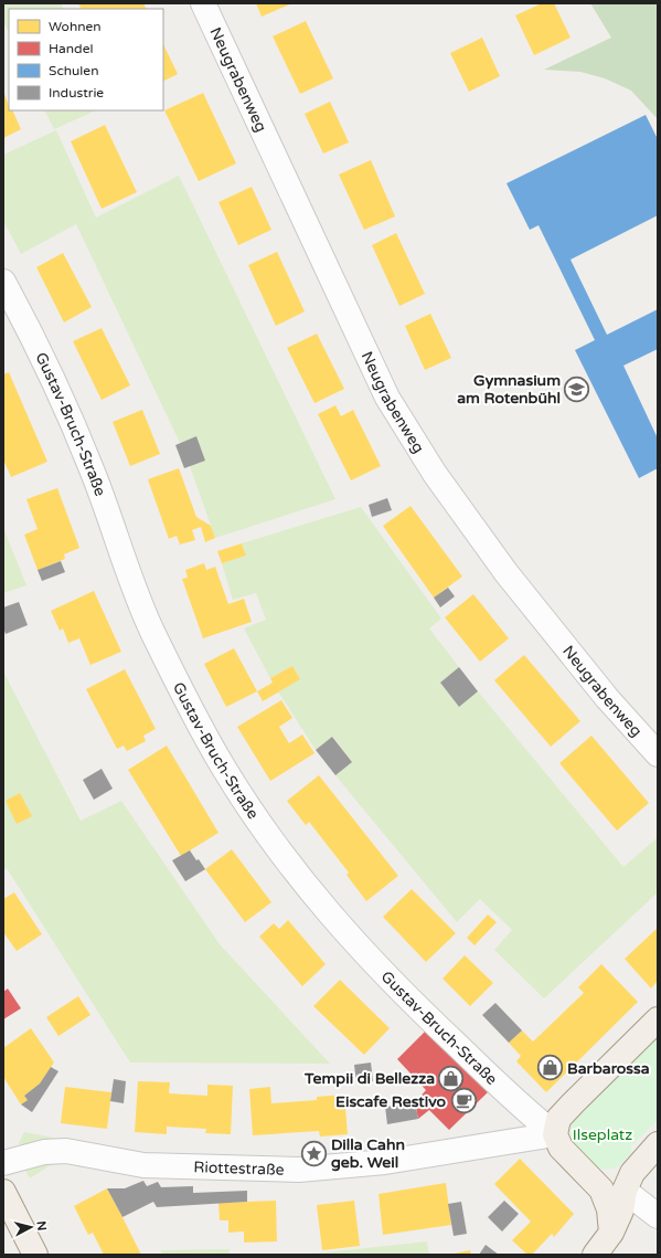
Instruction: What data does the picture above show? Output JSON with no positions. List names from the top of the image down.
{
  "streets": {
    "street": ["Neugrabenweg", "Gustav-Bruch-Straße", "Riottestraße"]
  },
  "crossings": [
    ["Gustav-Bruch-Straße", "Riottestraße"]
  ],
  "parks": ["Ilseplatz"],
  "places": {
    "school or university": ["Gymnasium am Rotenbühl"],
    "shop": ["Barbarossa", "Tempii di Bellezza"],
    "cafe": ["Eiscafe Restivo"],
    "place": ["Dilla Cahn geb. Weil"]
  },
  "legend": [
    "Wohnen",
    "Handel",
    "Schulen",
    "Industrie"
  ],
  "north": "right"
}
